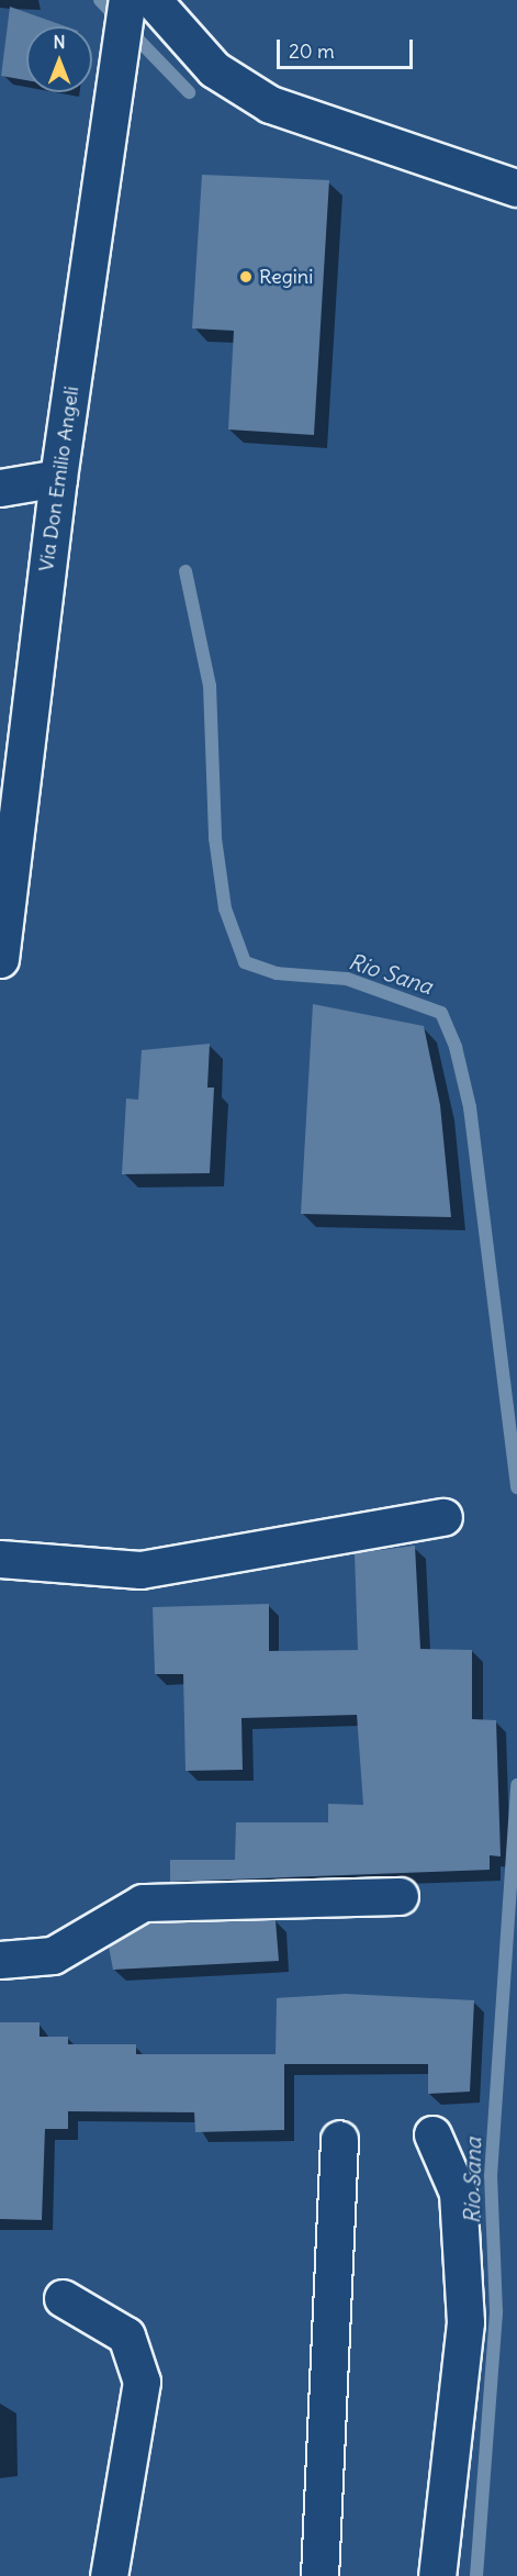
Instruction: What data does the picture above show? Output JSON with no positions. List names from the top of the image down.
{
  "streets": {
    "street": ["Via Don Emilio Angeli"]
  },
  "water": ["Rio Sana"],
  "places": ["Regini"],
  "scale_bar": "20 m",
  "north": "top"
}
